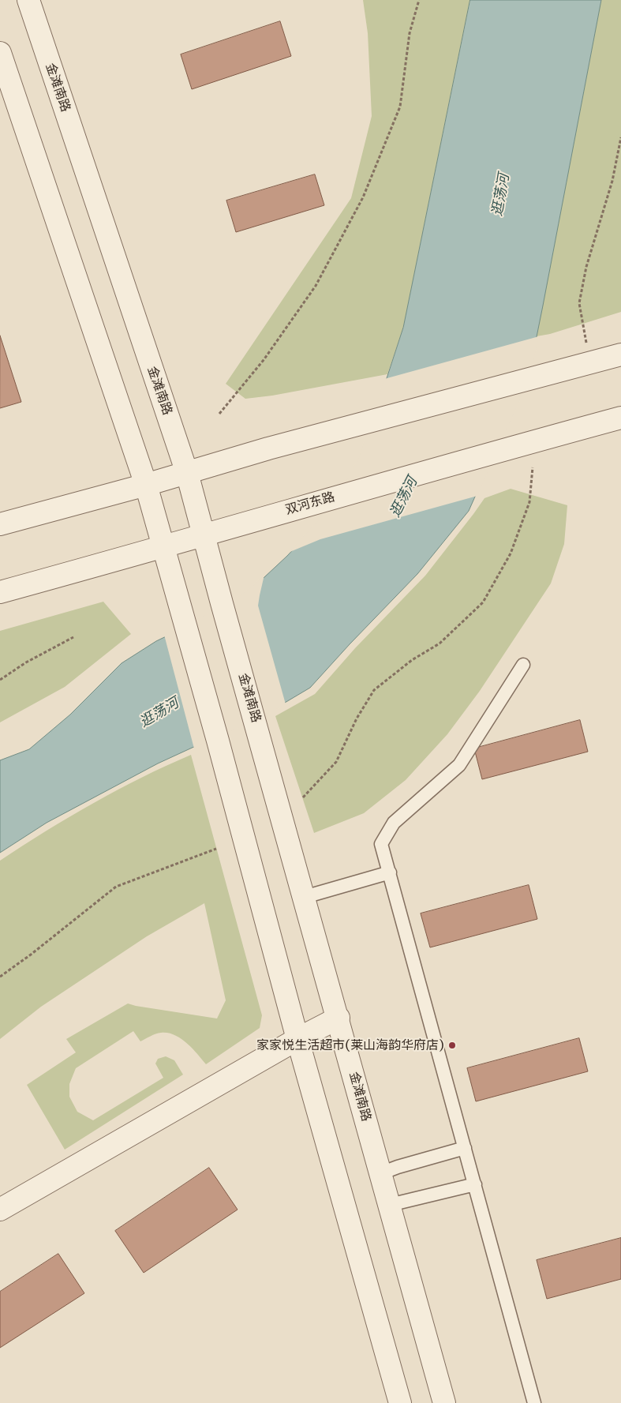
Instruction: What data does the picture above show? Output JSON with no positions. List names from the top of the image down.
{
  "streets": {
    "street": ["金滩南路", "双河东路"]
  },
  "crossings": [
    ["金滩南路", "双河东路"]
  ],
  "water": ["逛荡河"],
  "places": ["家家悦生活超市(莱山海韵华府店)"]
}
